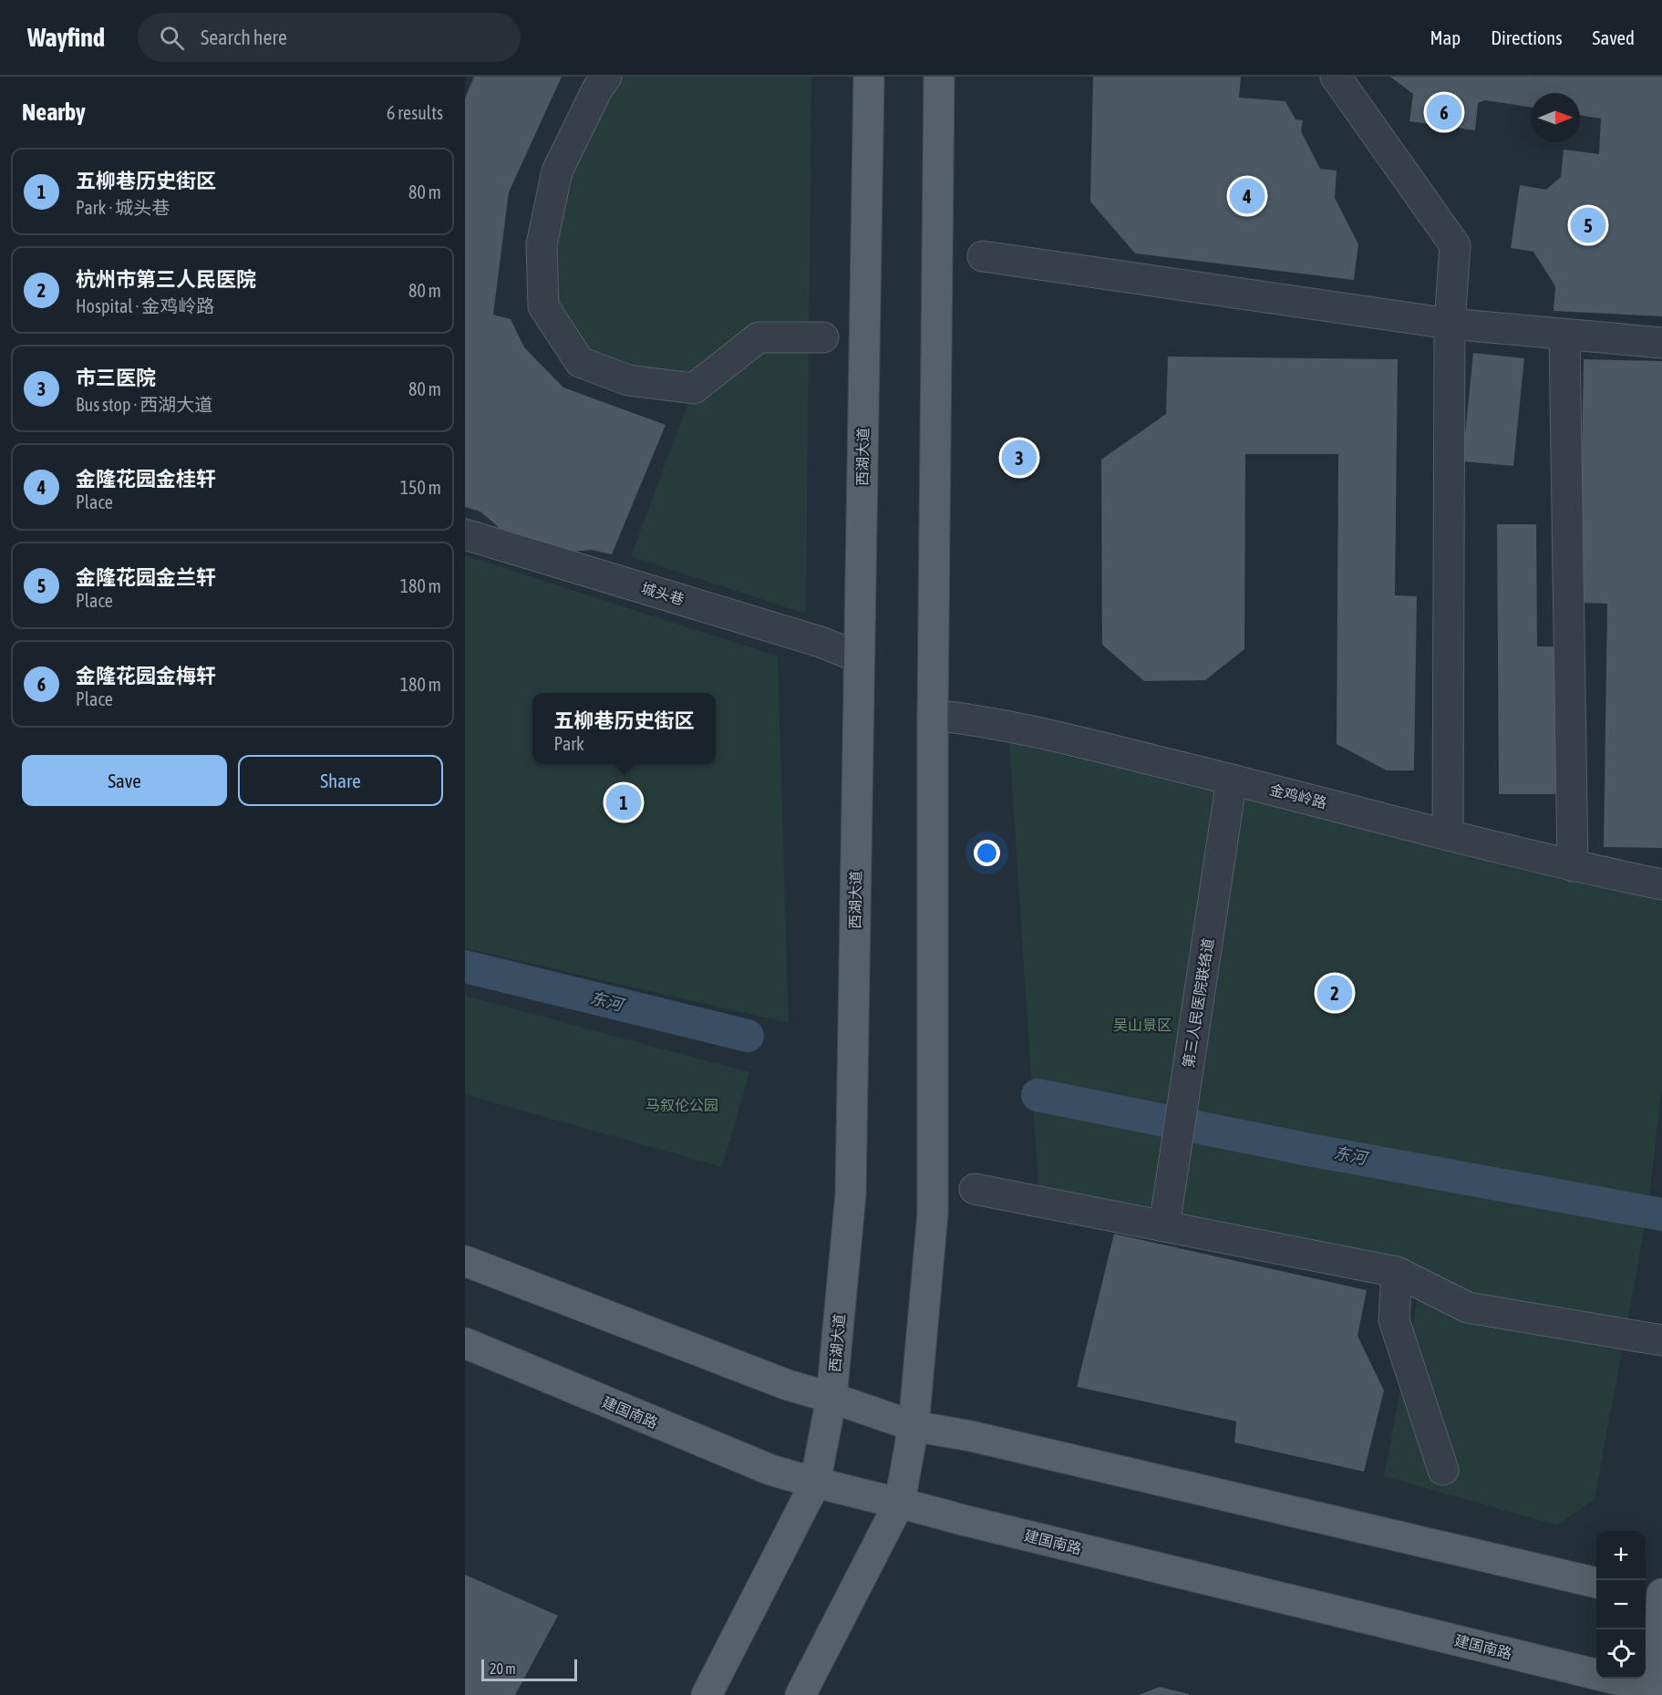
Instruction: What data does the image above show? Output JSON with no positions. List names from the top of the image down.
{
  "streets": {
    "main road": ["西湖大道", "建国南路"],
    "street": ["城头巷", "金鸡岭路", "第三人民医院联络道"]
  },
  "crossings": [
    ["西湖大道", "城头巷"],
    ["西湖大道", "建国南路"],
    ["金鸡岭路", "第三人民医院联络道"]
  ],
  "water": ["东河"],
  "parks": ["吴山景区", "马叙伦公园"],
  "scale_bar": "20 m",
  "north": "right",
  "page": {
    "header": "Wayfind",
    "search": "Search here",
    "nav": ["Map", "Directions", "Saved"],
    "heading": ["Nearby", "6 results"],
    "pins": [
      "6",
      "4",
      "5",
      "3",
      "1",
      "2"
    ],
    "list": [
      {
        "mark": "1",
        "name": "五柳巷历史街区",
        "note": "Park · 城头巷",
        "value": "80 m"
      },
      {
        "mark": "2",
        "name": "杭州市第三人民医院",
        "note": "Hospital · 金鸡岭路",
        "value": "80 m"
      },
      {
        "mark": "3",
        "name": "市三医院",
        "note": "Bus stop · 西湖大道",
        "value": "80 m"
      },
      {
        "mark": "4",
        "name": "金隆花园金桂轩",
        "note": "Place",
        "value": "150 m"
      },
      {
        "mark": "5",
        "name": "金隆花园金兰轩",
        "note": "Place",
        "value": "180 m"
      },
      {
        "mark": "6",
        "name": "金隆花园金梅轩",
        "note": "Place",
        "value": "180 m"
      }
    ],
    "popup": ["五柳巷历史街区", "Park"],
    "buttons": ["Save", "Share"],
    "map_buttons": ["+", "−"],
    "scale": "20 m"
  }
}
